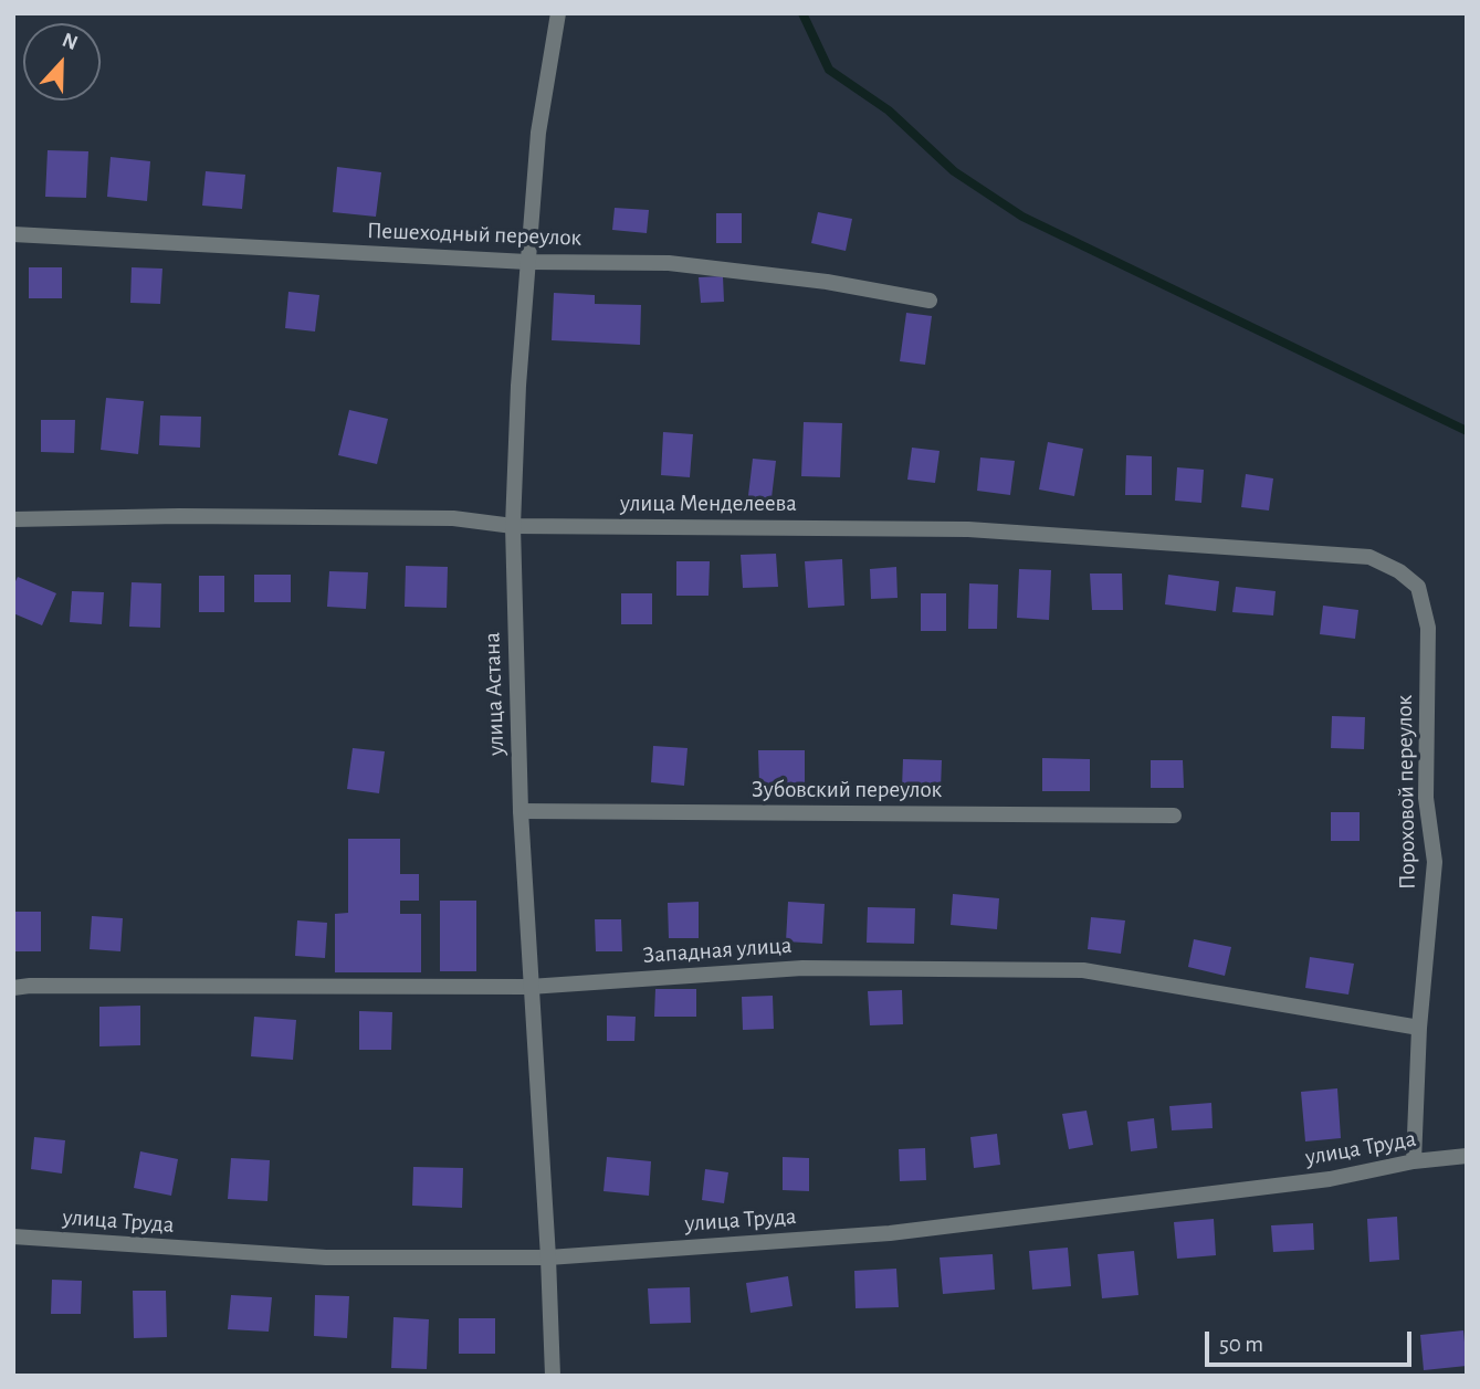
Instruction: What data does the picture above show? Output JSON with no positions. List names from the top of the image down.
{
  "streets": {
    "street": [
      "Пешеходный переулок",
      "улица Менделеева",
      "улица Астана",
      "Зубовский переулок",
      "Пороховой переулок",
      "Западная улица",
      "улица Труда"
    ]
  },
  "crossings": [
    ["Пешеходный переулок", "улица Астана"],
    ["улица Менделеева", "улица Астана"],
    ["улица Менделеева", "Пороховой переулок"],
    ["улица Астана", "Зубовский переулок"],
    ["улица Астана", "Западная улица"],
    ["улица Астана", "улица Труда"],
    ["Пороховой переулок", "Западная улица"],
    ["Пороховой переулок", "улица Труда"]
  ],
  "scale_bar": "50 m",
  "north": "top"
}
